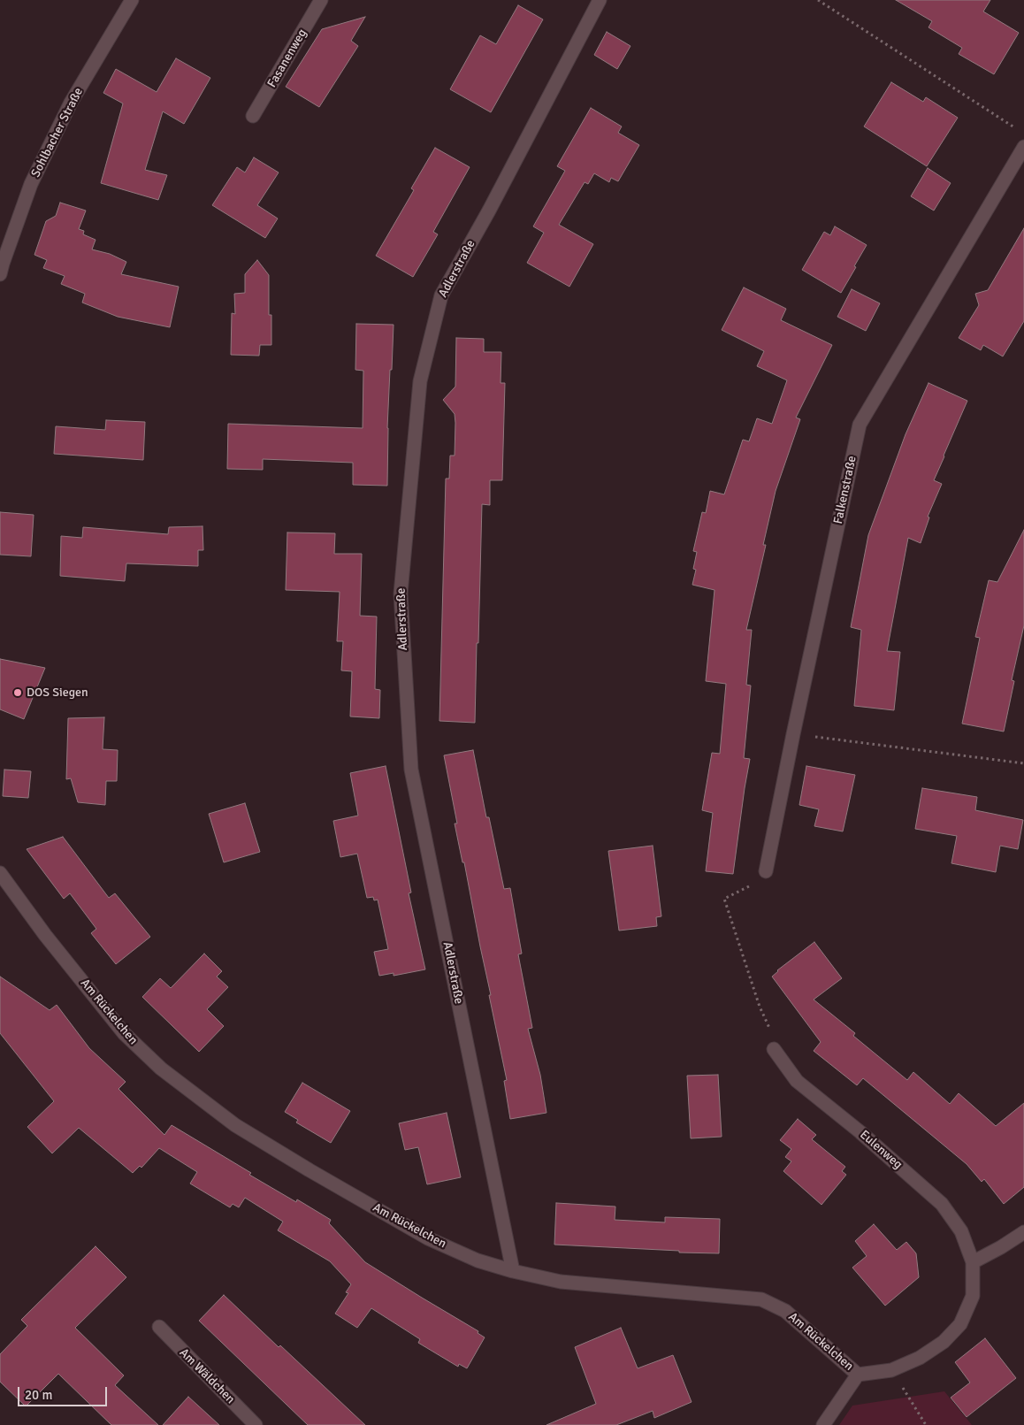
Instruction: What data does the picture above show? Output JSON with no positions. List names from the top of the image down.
{
  "streets": {
    "street": [
      "Fasanenweg",
      "Sohlbacher Straße",
      "Adlerstraße",
      "Falkenstraße",
      "Am Rückelchen",
      "Eulenweg",
      "Am Wäldchen"
    ]
  },
  "crossings": [
    ["Adlerstraße", "Am Rückelchen"],
    ["Am Rückelchen", "Eulenweg"]
  ],
  "places": ["DOS Siegen"],
  "scale_bar": "20 m"
}
